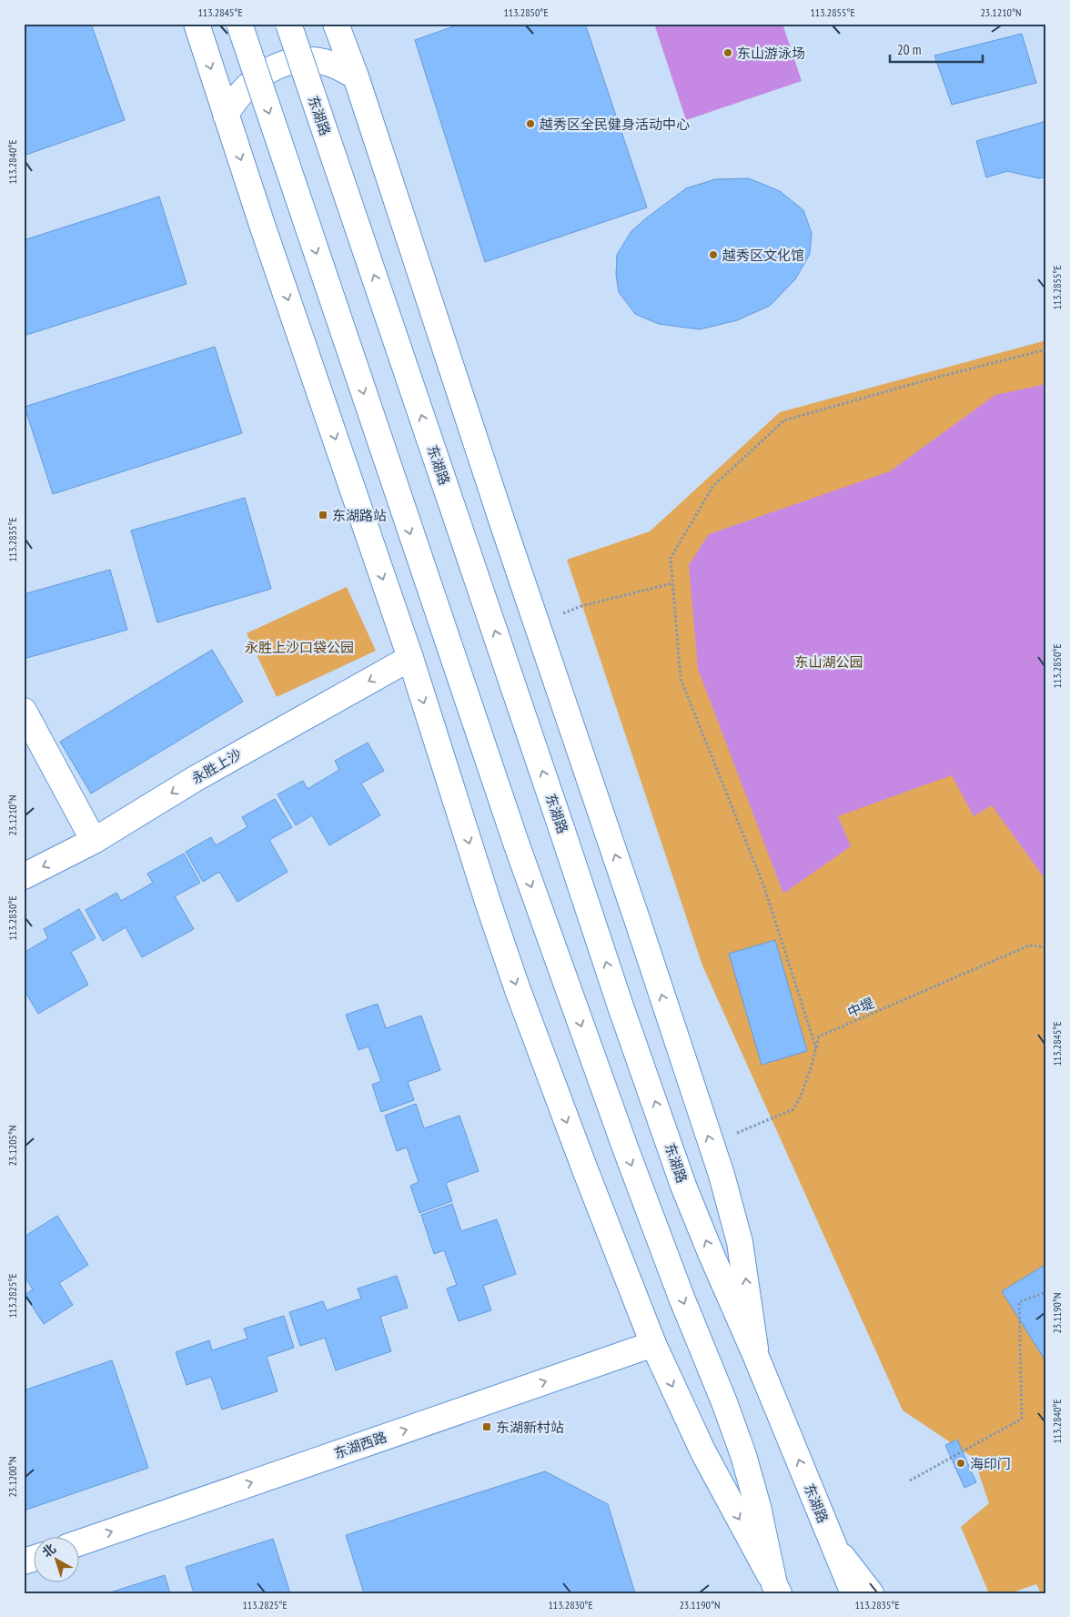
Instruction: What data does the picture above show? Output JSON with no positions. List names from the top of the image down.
{
  "streets": {
    "main road": ["东湖路", "永胜上沙", "东湖西路"],
    "path": ["中堤"]
  },
  "one_way": ["永胜上沙", "东湖西路"],
  "parks": ["永胜上沙口袋公园", "东山湖公园"],
  "places": {
    "other": [
      "东山游泳场",
      "越秀区全民健身活动中心",
      "越秀区文化馆",
      "海印门"
    ],
    "transit": ["东湖路站", "东湖新村站"]
  },
  "scale_bar": "20 m",
  "north": "top left",
  "coordinates": [
    "113.2845°E",
    "113.2850°E",
    "113.2855°E",
    "23.1210°N",
    "113.2840°E",
    "113.2835°E",
    "113.2830°E",
    "23.1205°N",
    "113.2825°E",
    "23.1190°N",
    "23.1200°N"
  ]
}
